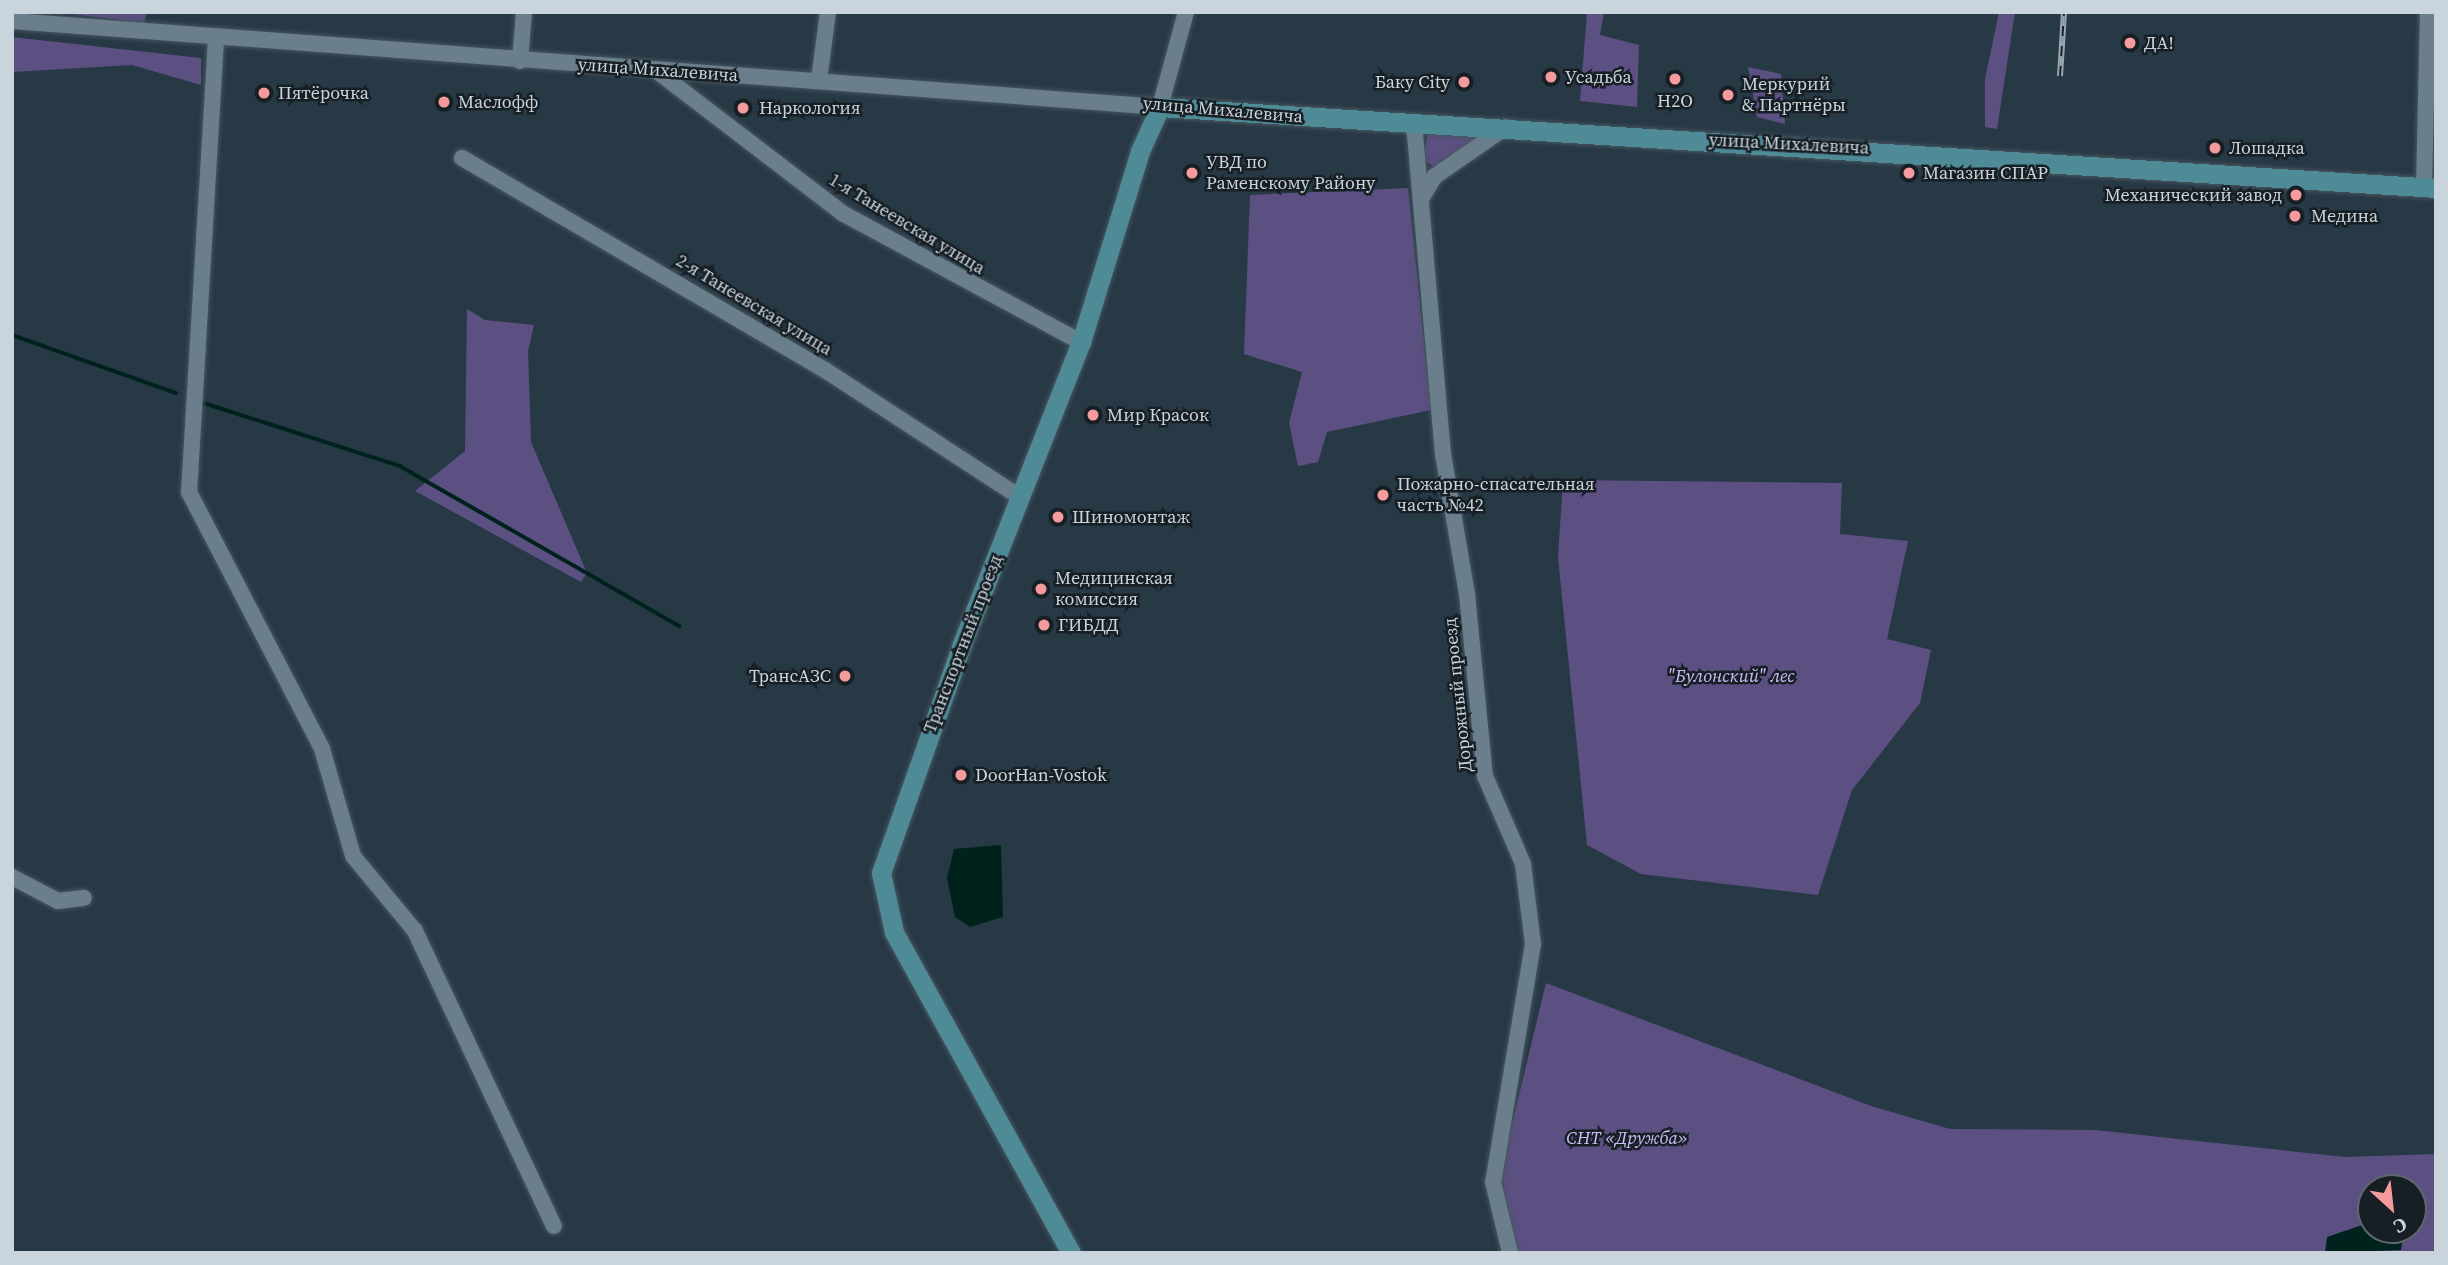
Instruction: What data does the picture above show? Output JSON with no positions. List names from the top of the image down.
{
  "streets": {
    "main road": ["улица Михалевича", "Транспортный проезд"],
    "street": ["1-я Танеевская улица", "2-я Танеевская улица", "Дорожный проезд"]
  },
  "crossings": [
    ["улица Михалевича", "1-я Танеевская улица"],
    ["улица Михалевича", "Транспортный проезд"],
    ["улица Михалевича", "Дорожный проезд"],
    ["1-я Танеевская улица", "Транспортный проезд"],
    ["2-я Танеевская улица", "Транспортный проезд"]
  ],
  "parks": ["\"Булонский\" лес", "СНТ «Дружба»"],
  "places": [
    "ДА!",
    "Усадьба",
    "H2O",
    "Баку City",
    "Пятёрочка",
    "Меркурий & Партнёры",
    "Маслофф",
    "Наркология",
    "Лошадка",
    "УВД по Раменскому Району",
    "Магазин СПАР",
    "Механический завод",
    "Медина",
    "Мир Красок",
    "Пожарно-спасательная часть №42",
    "Шиномонтаж",
    "Медицинская комиссия",
    "ГИБДД",
    "ТрансАЗС",
    "DoorHan-Vostok"
  ],
  "north": "bottom right"
}
